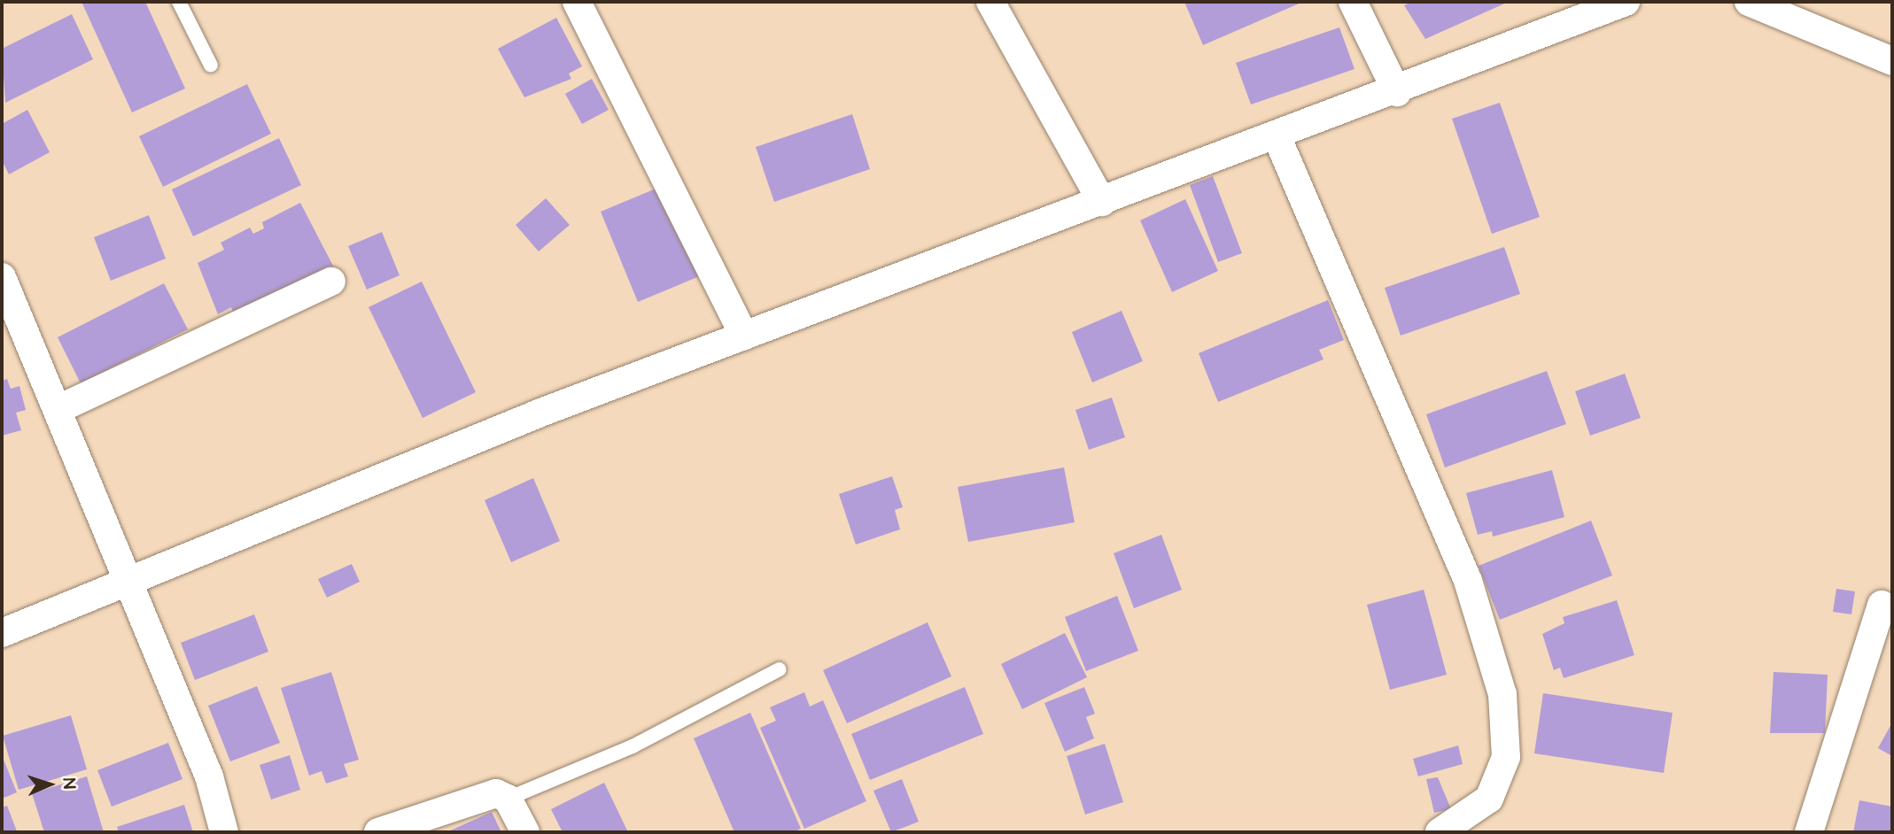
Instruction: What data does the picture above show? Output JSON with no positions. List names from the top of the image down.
{
  "north": "right"
}
